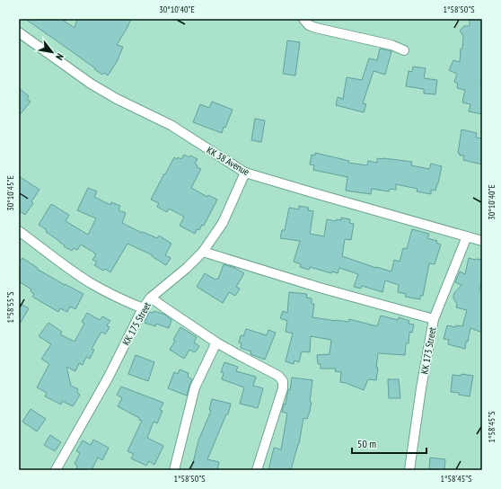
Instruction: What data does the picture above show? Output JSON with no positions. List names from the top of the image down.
{
  "streets": {
    "street": ["KK 38 Avenue", "KK 175 Street", "KK 173 Street"]
  },
  "crossings": [
    ["KK 38 Avenue", "KK 175 Street"],
    ["KK 38 Avenue", "KK 173 Street"]
  ],
  "scale_bar": "50 m",
  "north": "bottom right",
  "coordinates": [
    "30°10'40\"E",
    "1°58'50\"S",
    "30°10'45\"E",
    "1°58'55\"S",
    "1°58'45\"S"
  ]
}
